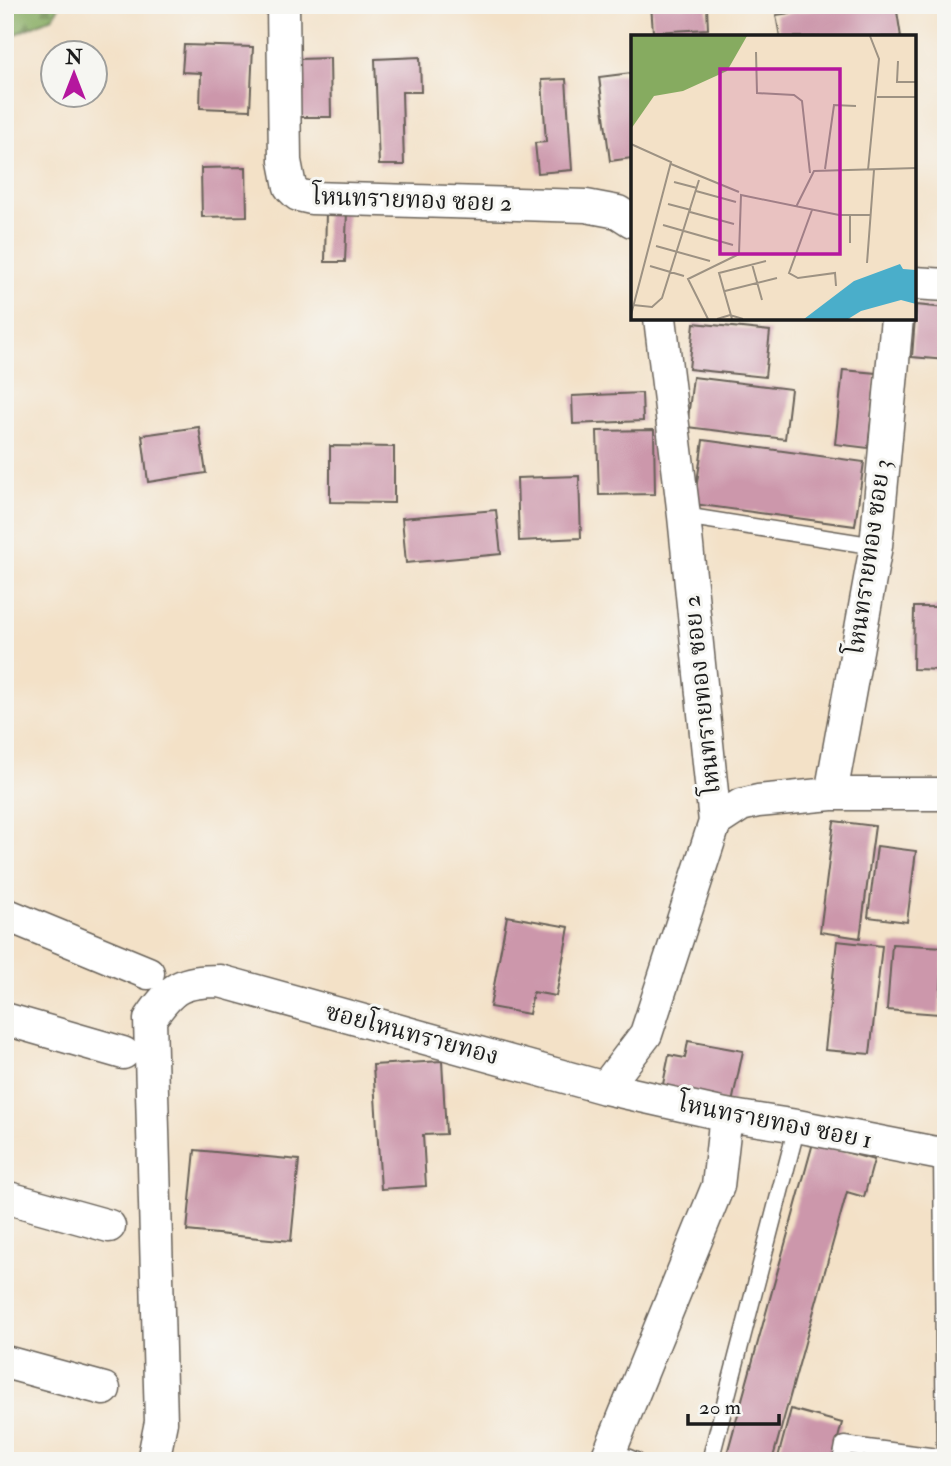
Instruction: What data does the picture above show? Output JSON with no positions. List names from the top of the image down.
{
  "streets": {
    "street": [
      "โหนทรายทอง ซอย 2",
      "โหนทรายทอง ซอย 3",
      "ซอยโหนทรายทอง",
      "โหนทรายทอง ซอย 1"
    ]
  },
  "crossings": [
    ["ซอยโหนทรายทอง", "โหนทรายทอง ซอย 1"]
  ],
  "scale_bar": "20 m",
  "north": "top"
}
